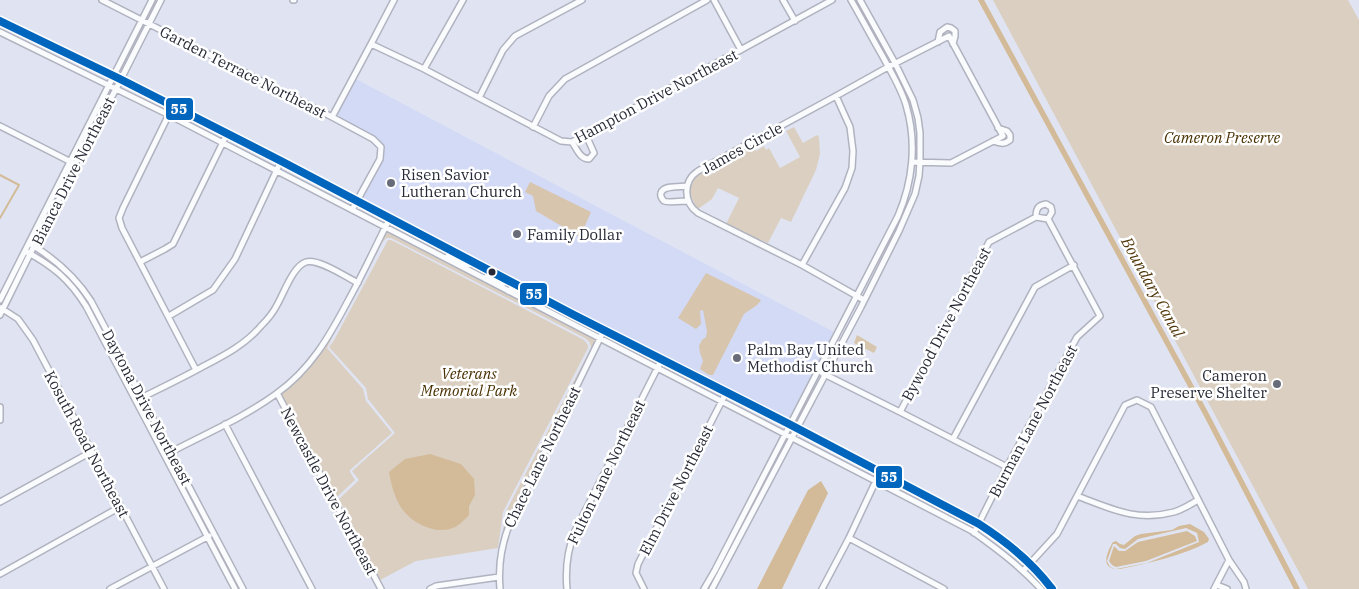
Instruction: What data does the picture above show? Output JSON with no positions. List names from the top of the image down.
{
  "streets": {
    "street": [
      "Garden Terrace Northeast",
      "Hampton Drive Northeast",
      "James Circle",
      "Bianca Drive Northeast",
      "Bywood Drive Northeast",
      "Daytona Drive Northeast",
      "Burman Lane Northeast",
      "Kosuth Road Northeast",
      "Chace Lane Northeast",
      "Fulton Lane Northeast",
      "Elm Drive Northeast",
      "Newcastle Drive Northeast"
    ]
  },
  "crossings": [
    ["Garden Terrace Northeast", "Bianca Drive Northeast"],
    ["Bianca Drive Northeast", "Daytona Drive Northeast"],
    ["Bianca Drive Northeast", "Kosuth Road Northeast"]
  ],
  "water": ["Boundary Canal"],
  "parks": ["Cameron Preserve", "Veterans Memorial Park"],
  "places": [
    "Risen Savior Lutheran Church",
    "Family Dollar",
    "Palm Bay United Methodist Church",
    "Cameron Preserve Shelter"
  ],
  "lines": ["transit line 55"]
}
